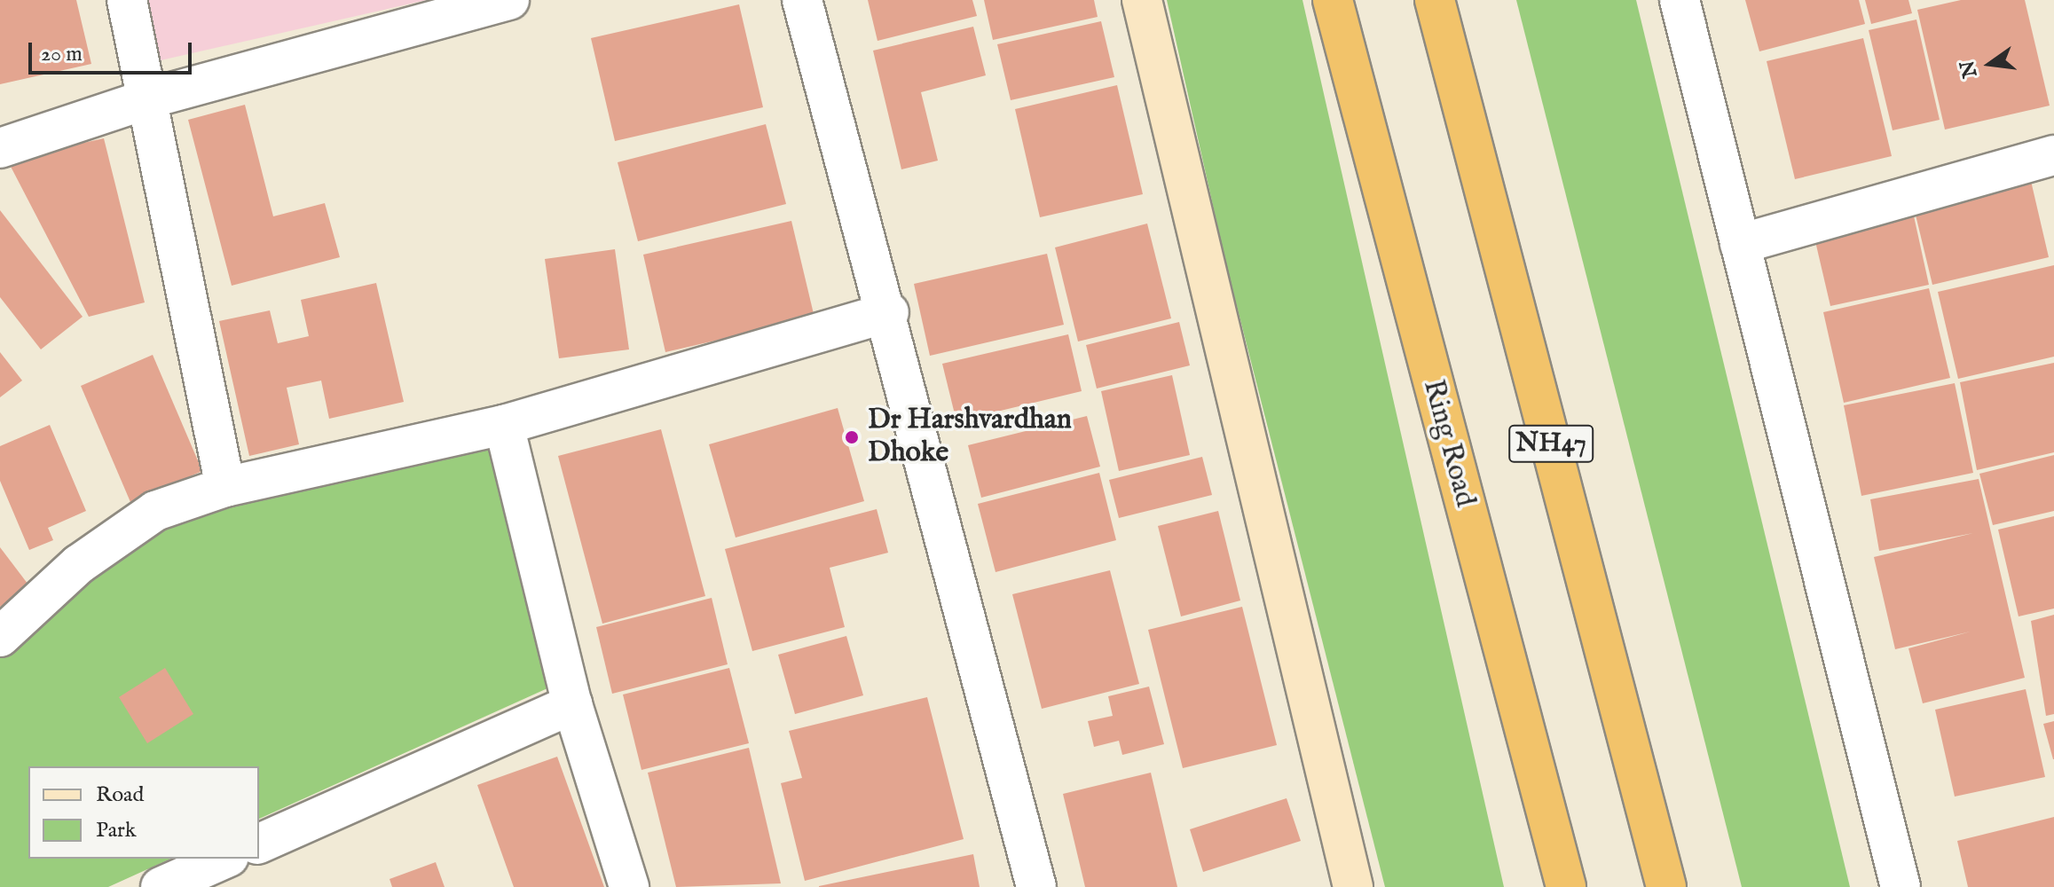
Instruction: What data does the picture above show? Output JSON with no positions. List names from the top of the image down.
{
  "streets": {
    "highway": ["Ring Road", "NH47"]
  },
  "places": ["Dr Harshvardhan Dhoke"],
  "legend": ["Road", "Park"],
  "scale_bar": "20 m",
  "north": "left"
}
